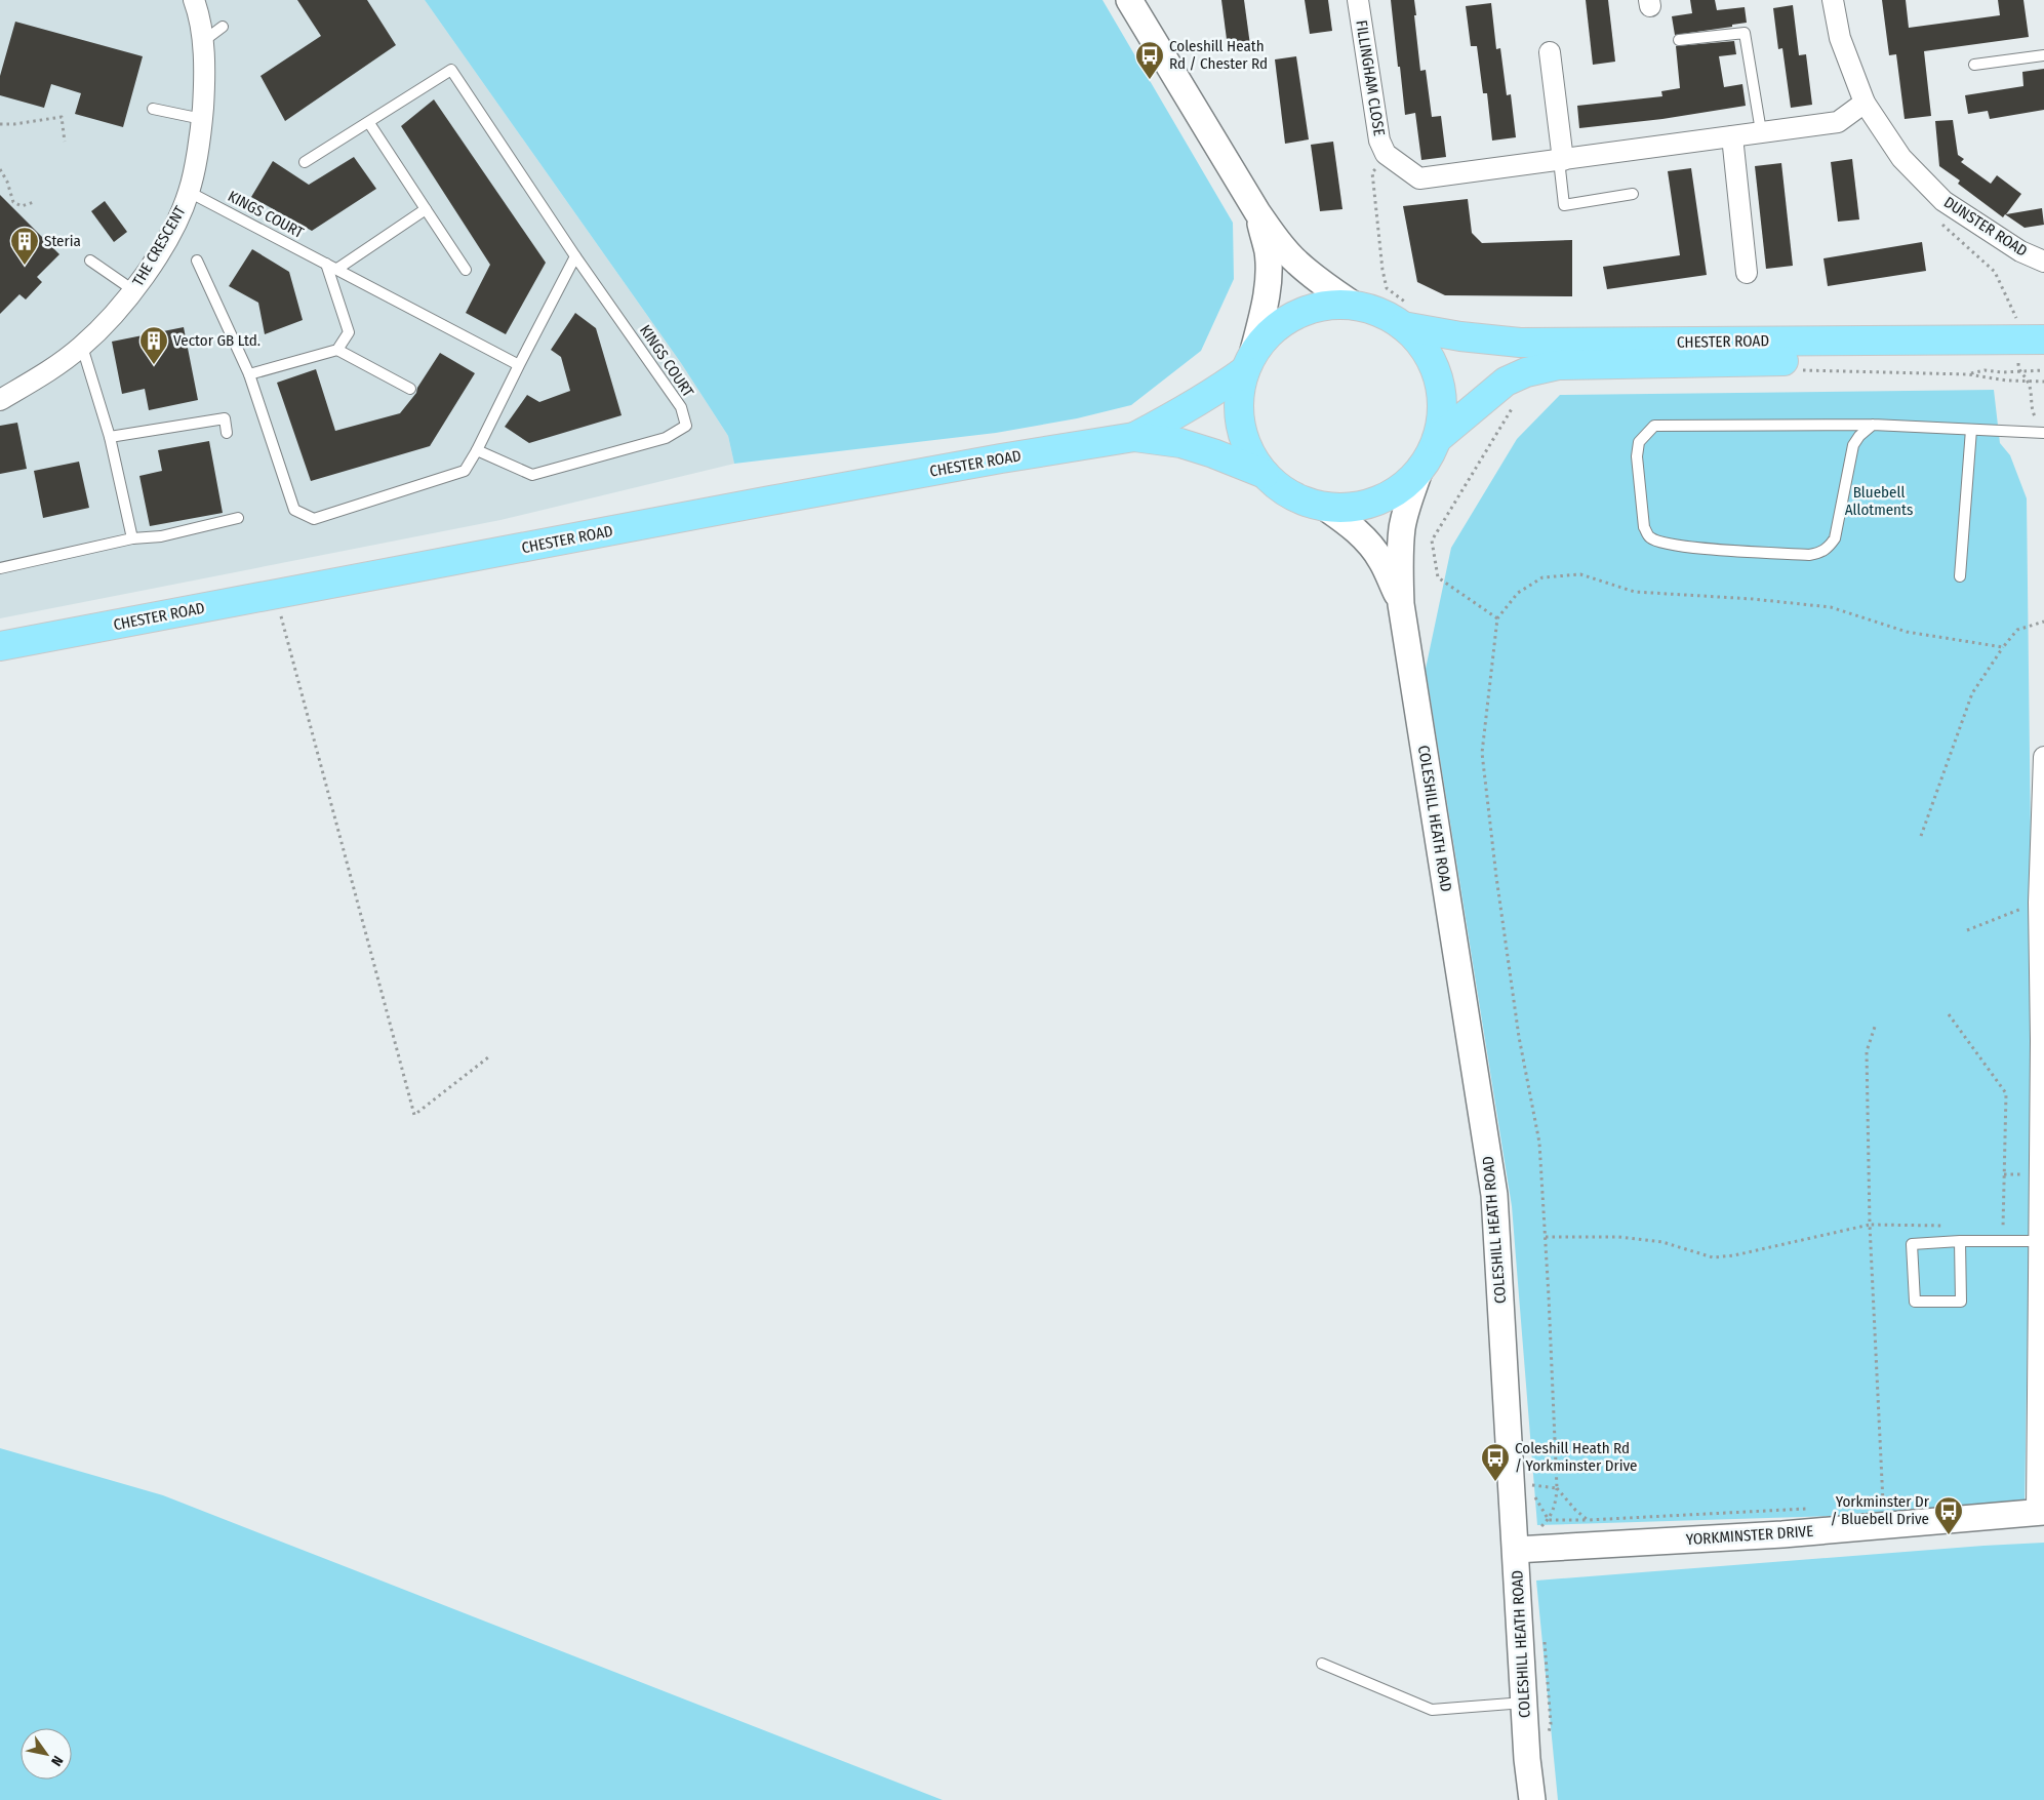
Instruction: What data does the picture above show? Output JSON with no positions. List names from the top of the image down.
{
  "streets": {
    "highway": ["CHESTER ROAD"],
    "street": [
      "FILLINGHAM CLOSE",
      "DUNSTER ROAD",
      "THE CRESCENT",
      "COLESHILL HEATH ROAD",
      "YORKMINSTER DRIVE"
    ],
    "lane": ["KINGS COURT"]
  },
  "crossings": [
    ["FILLINGHAM CLOSE", "DUNSTER ROAD"],
    ["KINGS COURT", "THE CRESCENT"],
    ["COLESHILL HEATH ROAD", "YORKMINSTER DRIVE"]
  ],
  "parks": ["Bluebell Allotments"],
  "places": {
    "bus stop": ["Coleshill Heath Rd / Chester Rd", "Coleshill Heath Rd / Yorkminster Drive", "Yorkminster Dr / Bluebell Drive"],
    "building": ["Steria", "Vector GB Ltd."]
  },
  "north": "bottom right"
}
